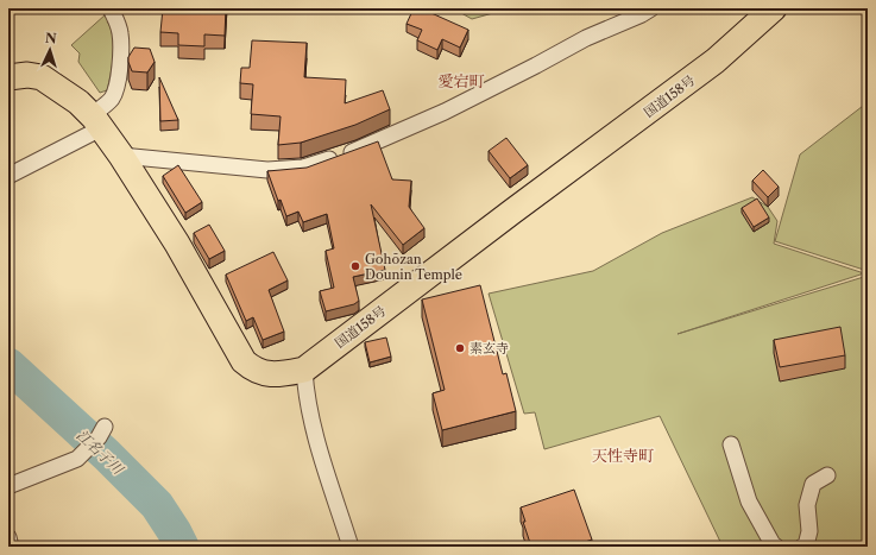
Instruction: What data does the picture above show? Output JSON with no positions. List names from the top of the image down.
{
  "streets": {
    "highway": ["国道158号"]
  },
  "districts": ["愛宕町", "天性寺町"],
  "water": ["江名子川"],
  "places": ["Gohōzan Dounin Temple", "素玄寺"],
  "north": "top"
}
